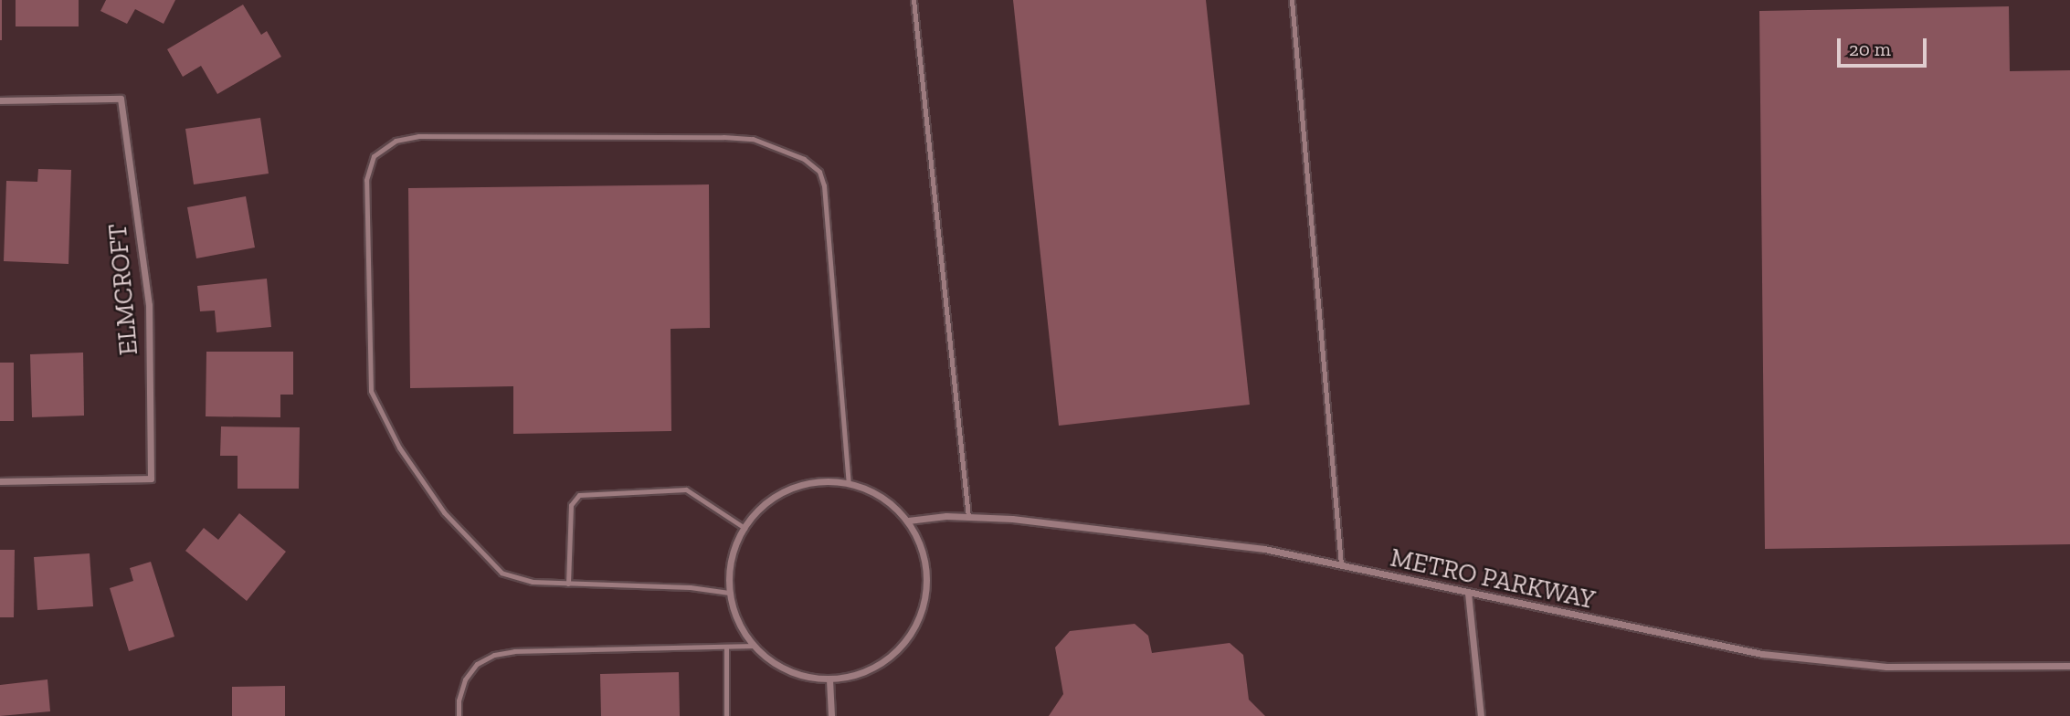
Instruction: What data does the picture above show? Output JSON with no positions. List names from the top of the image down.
{
  "streets": {
    "street": ["ELMCROFT", "METRO PARKWAY"]
  },
  "scale_bar": "20 m"
}
